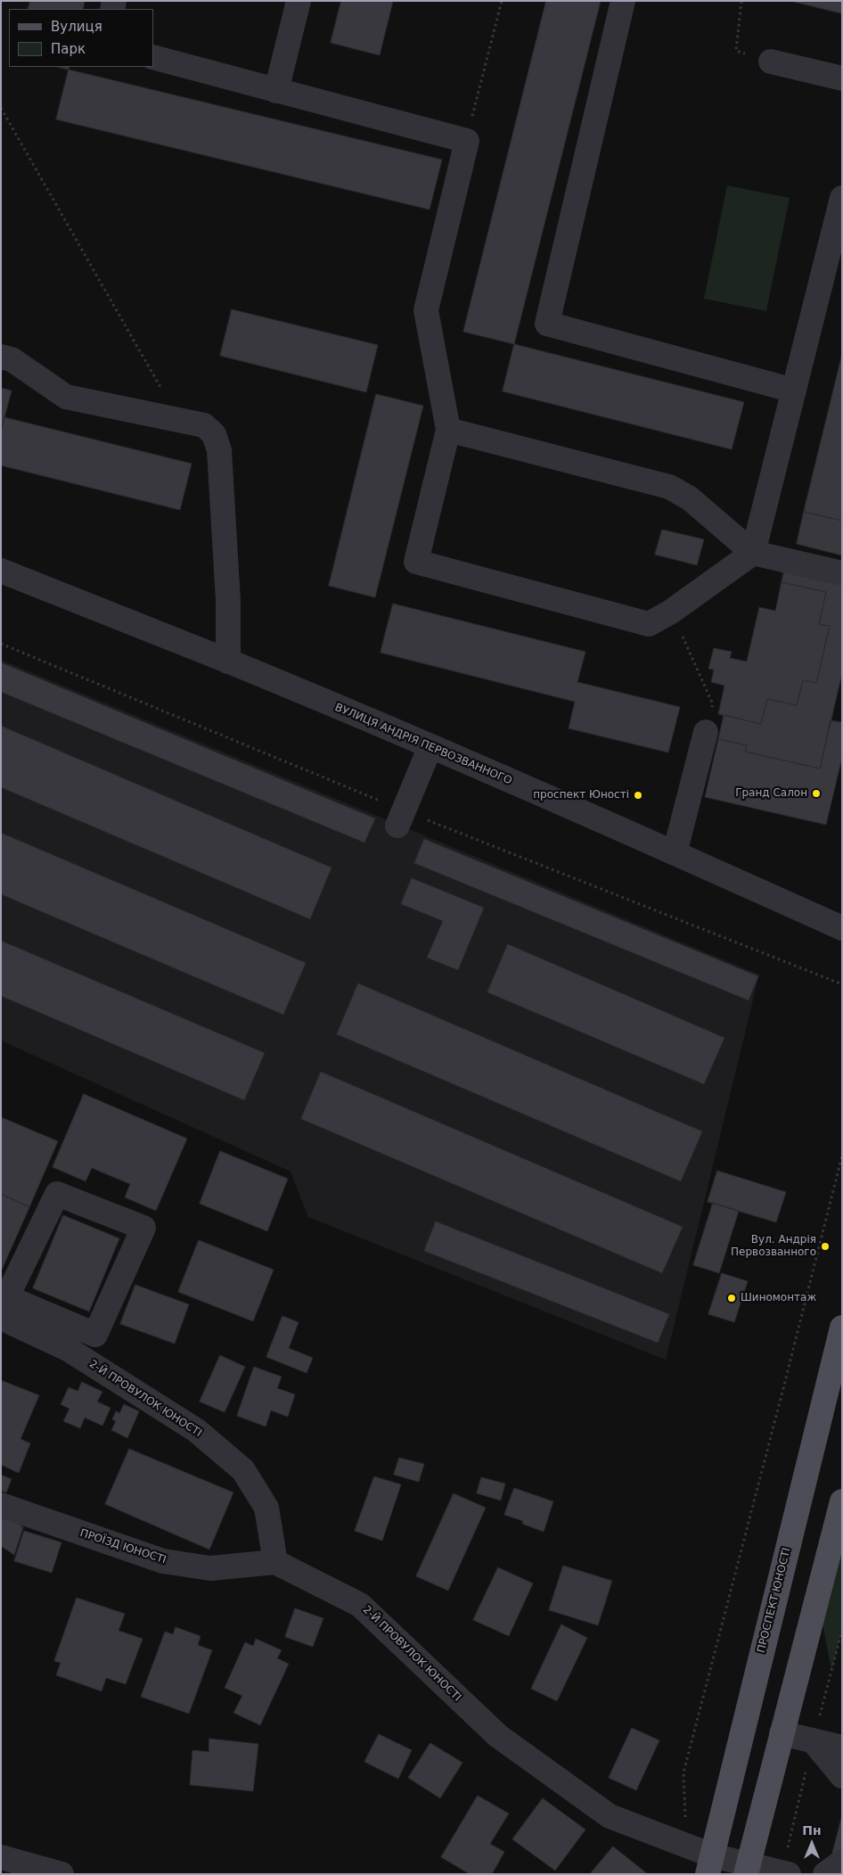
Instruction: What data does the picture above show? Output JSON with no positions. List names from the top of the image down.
{
  "streets": {
    "main road": ["ПРОСПЕКТ ЮНОСТІ"],
    "street": ["ВУЛИЦЯ АНДРІЯ ПЕРВОЗВАННОГО", "2-Й ПРОВУЛОК ЮНОСТІ", "ПРОЇЗД ЮНОСТІ"]
  },
  "crossings": [
    ["2-Й ПРОВУЛОК ЮНОСТІ", "ПРОЇЗД ЮНОСТІ"],
    ["2-Й ПРОВУЛОК ЮНОСТІ", "ПРОСПЕКТ ЮНОСТІ"]
  ],
  "places": [
    "Гранд Салон",
    "проспект Юності",
    "Вул. Андрія Первозванного",
    "Шиномонтаж"
  ],
  "legend": ["Вулиця", "Парк"],
  "north": "top"
}
